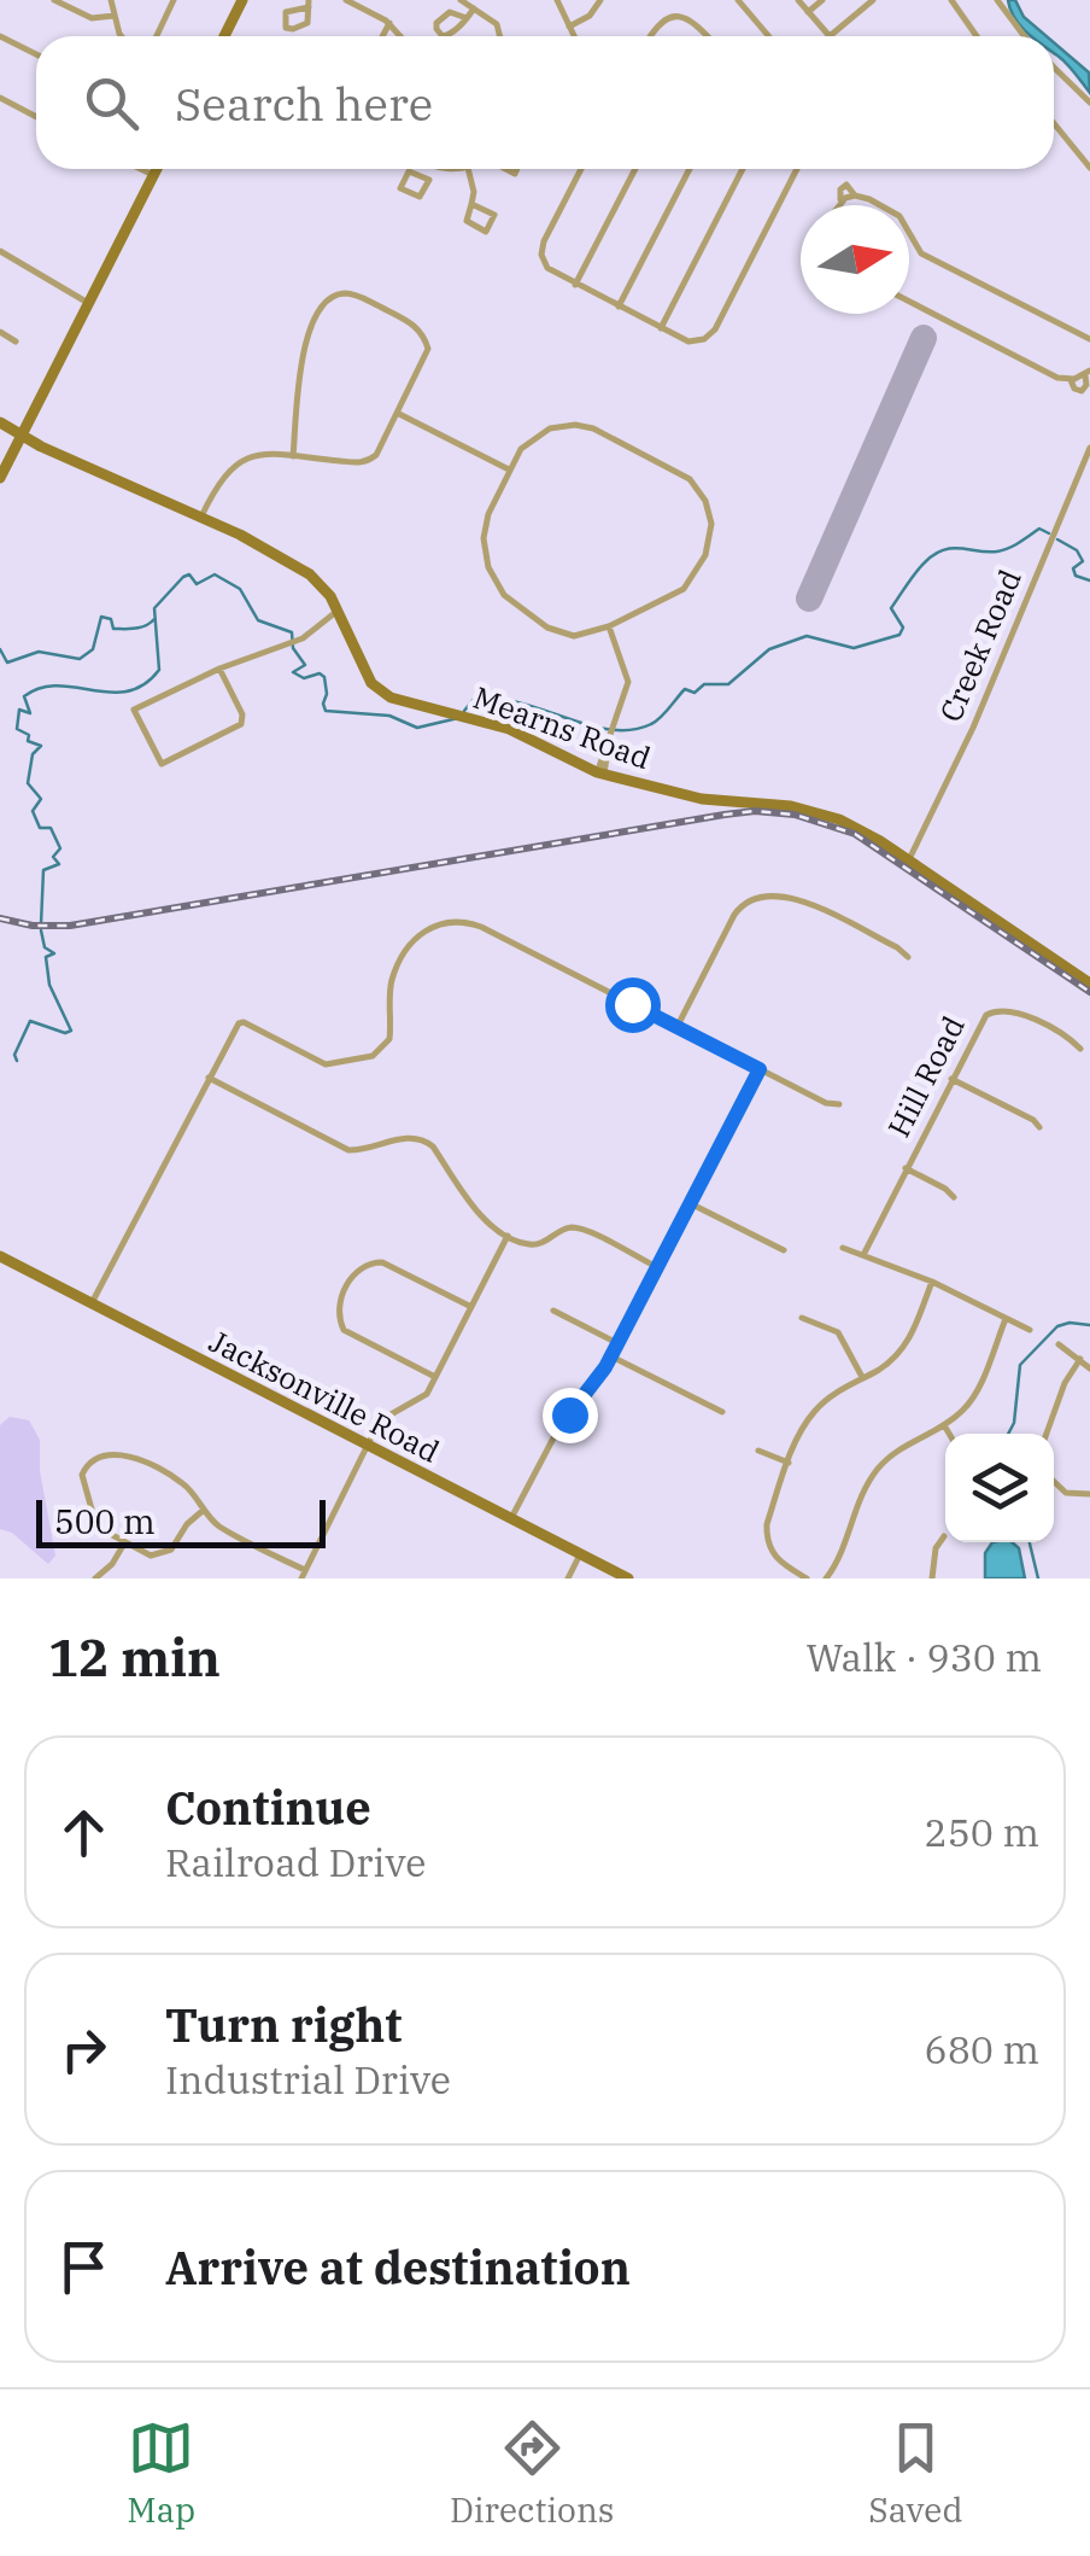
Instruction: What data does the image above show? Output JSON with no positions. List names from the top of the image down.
{
  "streets": {
    "street": [
      "Creek Road",
      "Mearns Road",
      "Hill Road",
      "Jacksonville Road"
    ]
  },
  "crossings": [
    ["Creek Road", "Mearns Road"]
  ],
  "scale_bar": "500 m",
  "north": "right",
  "page": {
    "search": "Search here",
    "scale": "500 m",
    "heading": ["12 min", "Walk · 930 m"],
    "list": [
      ["Continue", "Railroad Drive", "250 m"],
      ["Turn right", "Industrial Drive", "680 m"],
      "Arrive at destination"
    ],
    "nav": ["Map", "Directions", "Saved"]
  }
}
